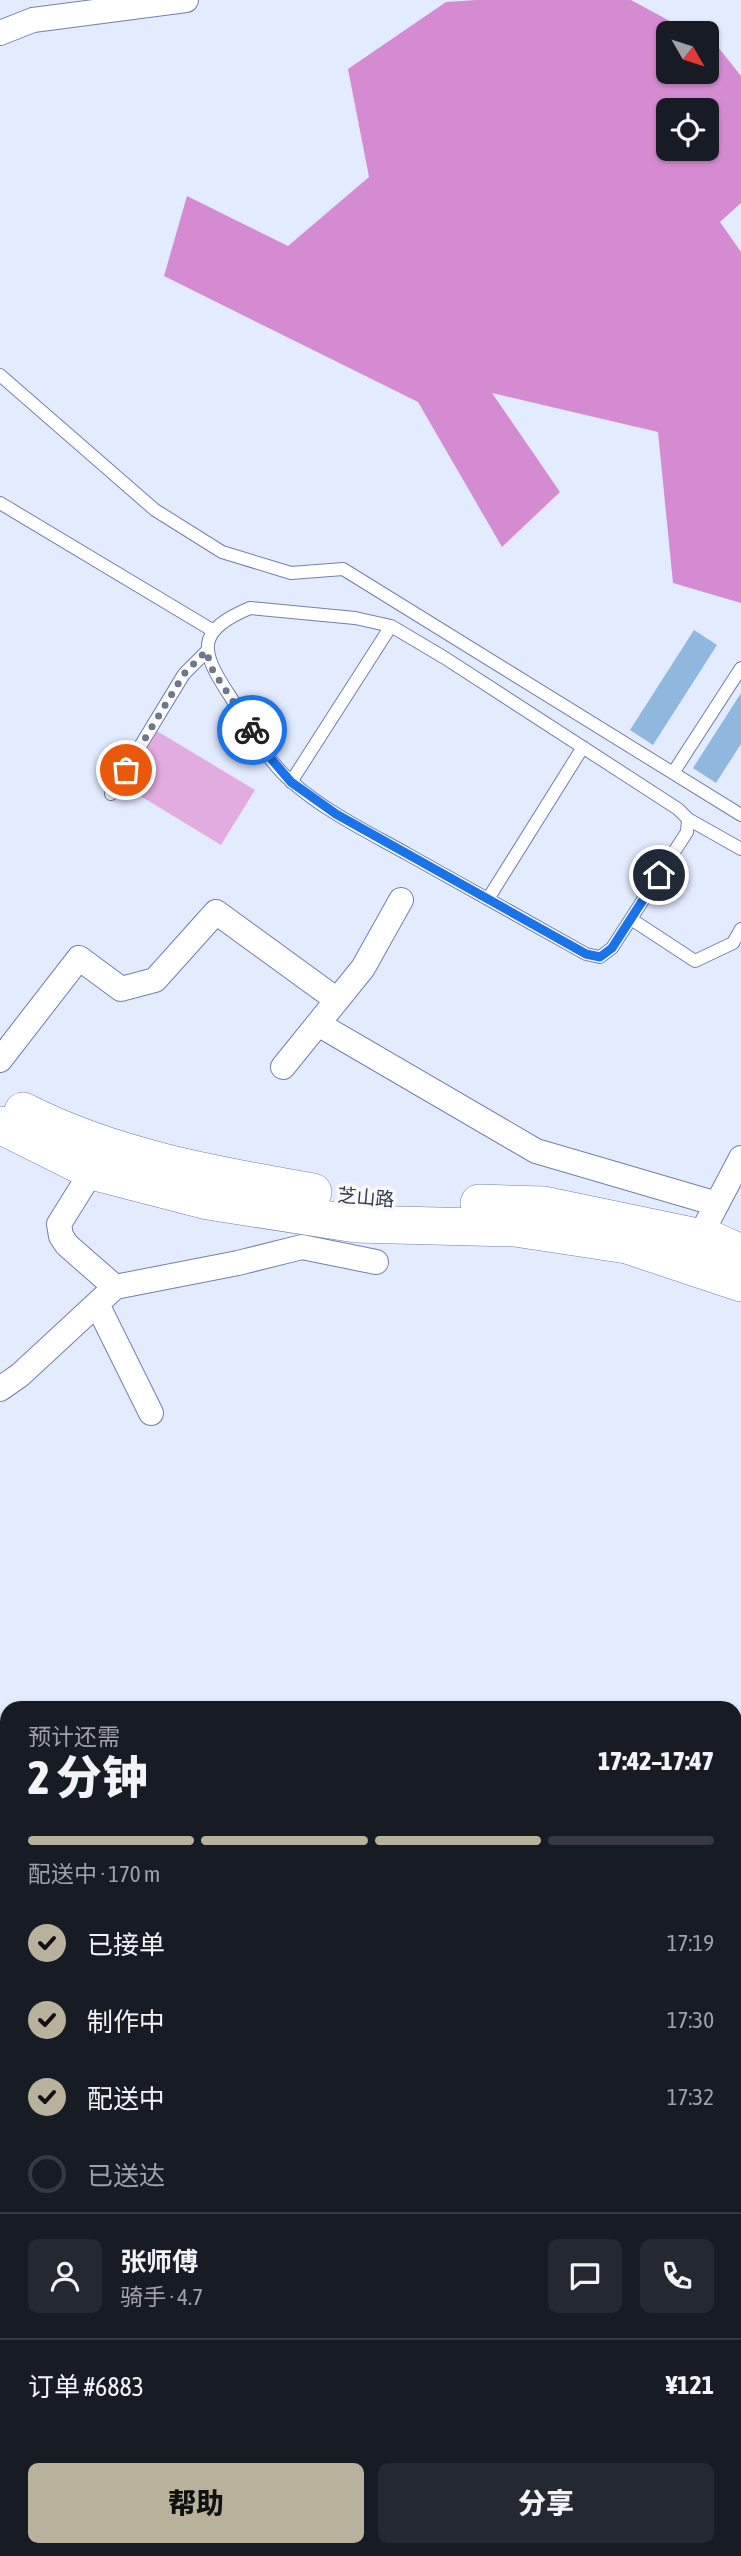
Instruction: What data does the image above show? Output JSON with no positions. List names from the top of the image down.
{
  "streets": {
    "main road": ["芝山路"]
  },
  "north": "bottom right",
  "page": {
    "heading": ["2 分钟", "预计还需", "17:42–17:47"],
    "panel": [
      "张师傅",
      "骑手 · 4.7",
      "订单 #6883",
      "¥121"
    ],
    "bar": "配送中 · 170 m",
    "list": [
      ["已接单", "17:19"],
      ["制作中", "17:30"],
      ["配送中", "17:32"],
      "已送达"
    ],
    "buttons": ["帮助", "分享"]
  }
}
